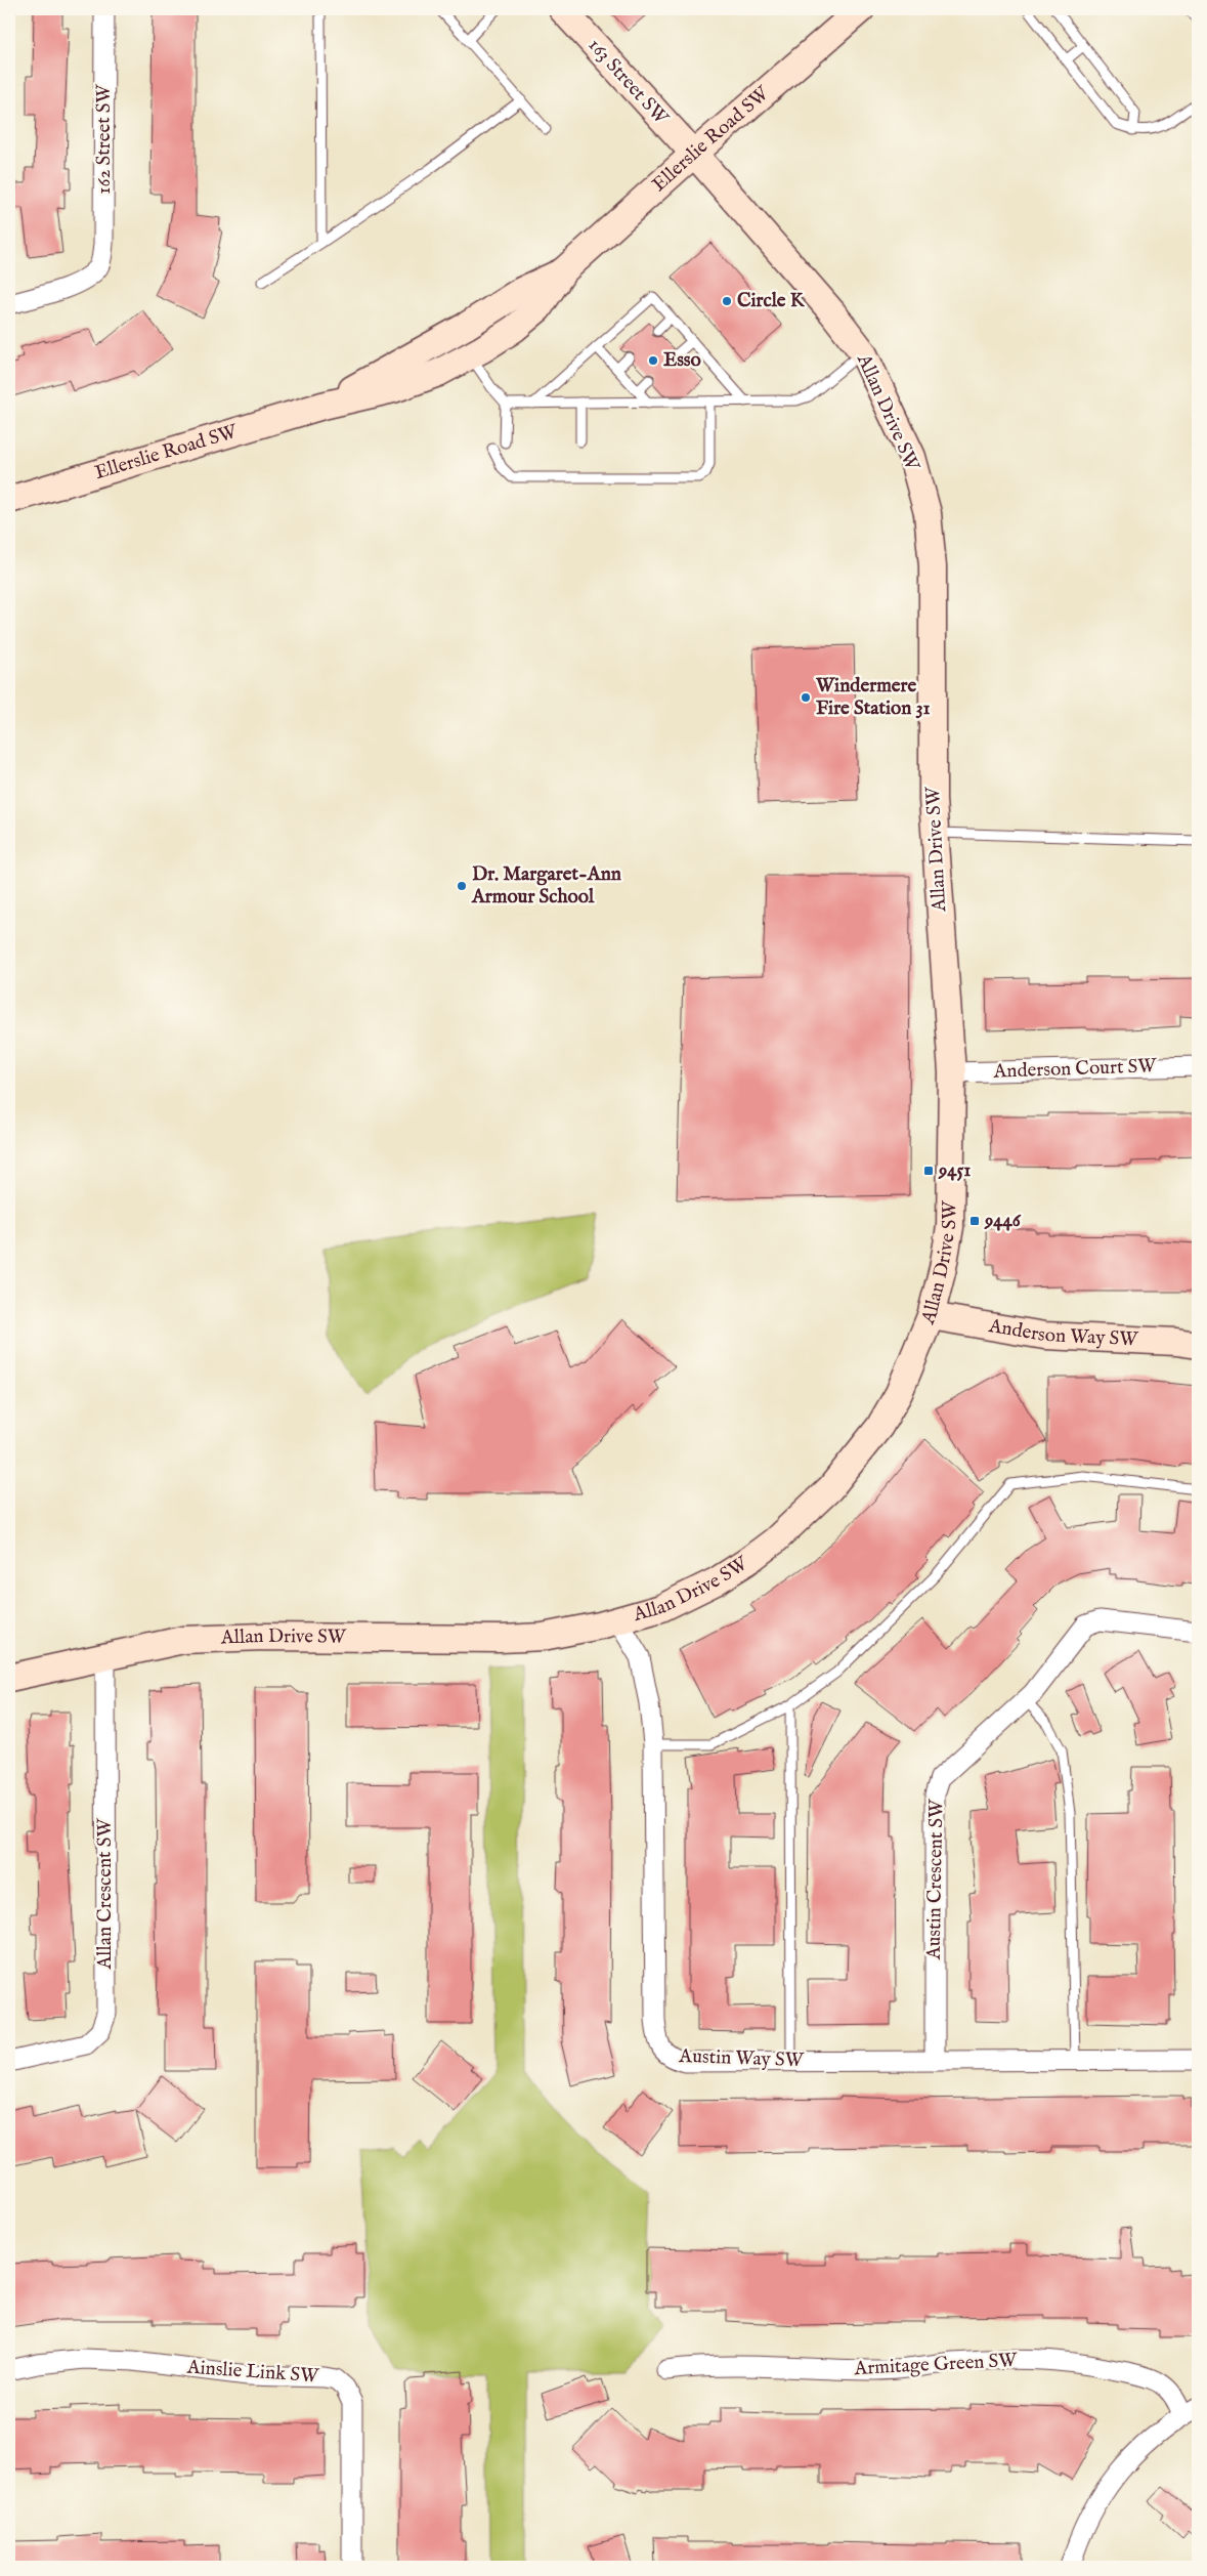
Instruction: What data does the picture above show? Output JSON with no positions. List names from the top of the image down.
{
  "streets": {
    "street": [
      "163 Street SW",
      "162 Street SW",
      "Ellerslie Road SW",
      "Allan Drive SW",
      "Anderson Court SW",
      "Anderson Way SW",
      "Austin Crescent SW",
      "Allan Crescent SW",
      "Austin Way SW",
      "Armitage Green SW",
      "Ainslie Link SW"
    ]
  },
  "crossings": [
    ["163 Street SW", "Ellerslie Road SW"],
    ["163 Street SW", "Allan Drive SW"],
    ["Ellerslie Road SW", "Allan Drive SW"],
    ["Allan Drive SW", "Anderson Court SW"],
    ["Allan Drive SW", "Anderson Way SW"],
    ["Allan Drive SW", "Allan Crescent SW"],
    ["Allan Drive SW", "Austin Way SW"],
    ["Austin Crescent SW", "Austin Way SW"]
  ],
  "places": {
    "other": [
      "Circle K",
      "Esso",
      "Windermere Fire Station 31",
      "Dr. Margaret-Ann Armour School"
    ],
    "transit": ["9451", "9446"]
  }
}
